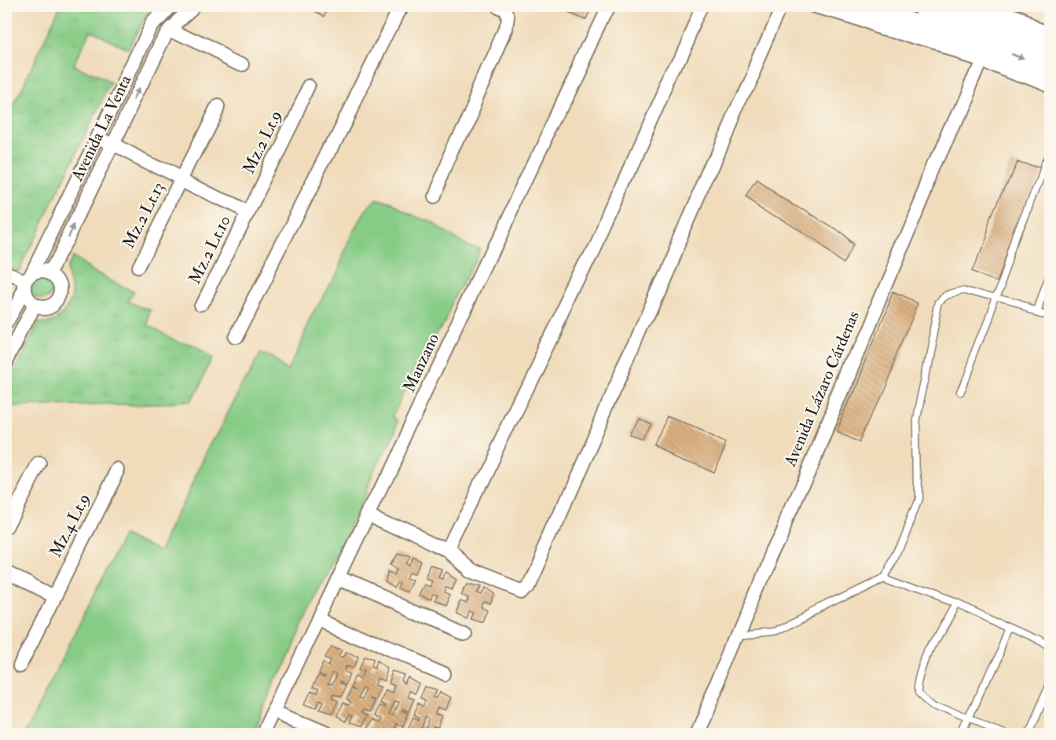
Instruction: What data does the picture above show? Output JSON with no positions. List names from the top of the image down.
{
  "streets": {
    "street": [
      "Avenida La Venta",
      "Mz.2 Lt.9",
      "Mz.2 Lt.13",
      "Mz.2 Lt.10",
      "Manzano",
      "Avenida Lázaro Cárdenas",
      "Mz.4 Lt.9"
    ]
  },
  "crossings": [
    ["Mz.2 Lt.9", "Mz.2 Lt.10"]
  ]
}
